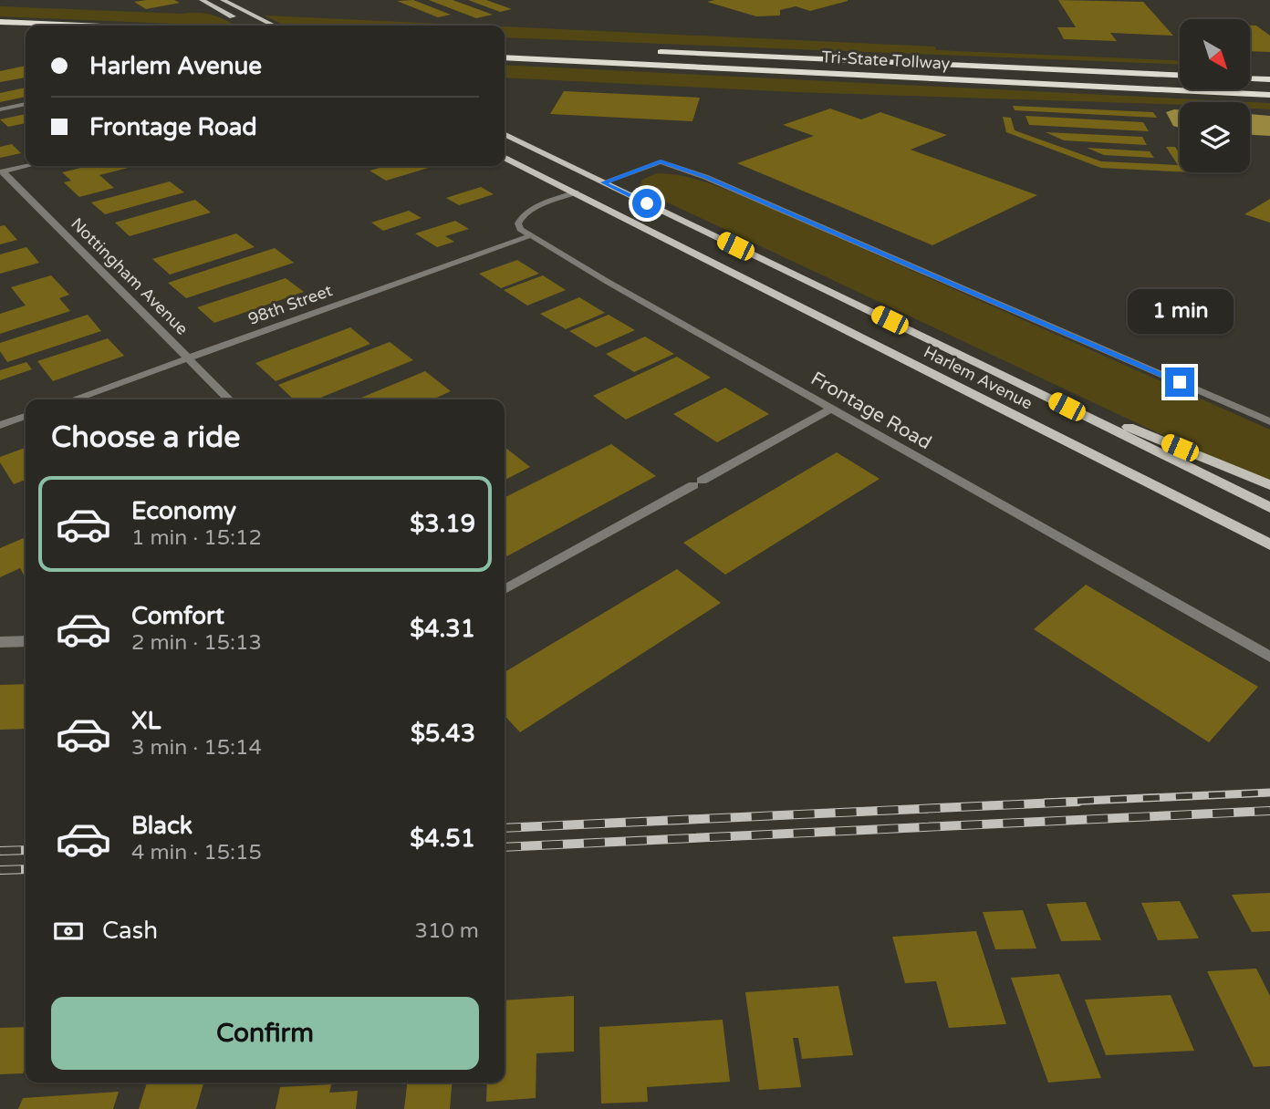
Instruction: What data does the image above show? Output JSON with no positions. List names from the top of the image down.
{
  "streets": {
    "highway": ["Tri-State Tollway"],
    "main road": ["Harlem Avenue"],
    "street": ["Nottingham Avenue", "98th Street", "Frontage Road"]
  },
  "crossings": [
    ["Nottingham Avenue", "98th Street"],
    ["98th Street", "Frontage Road"]
  ],
  "north": "bottom right",
  "page": {
    "banner": ["Harlem Avenue", "Frontage Road"],
    "bubble": "1 min",
    "heading": "Choose a ride",
    "list": [
      {
        "name": "Economy",
        "note": "1 min · 15:12",
        "value": "$3.19"
      },
      {
        "name": "Comfort",
        "note": "2 min · 15:13",
        "value": "$4.31"
      },
      {
        "name": "XL",
        "note": "3 min · 15:14",
        "value": "$5.43"
      },
      {
        "name": "Black",
        "note": "4 min · 15:15",
        "value": "$4.51"
      }
    ],
    "pay": ["Cash", "310 m"],
    "buttons": "Confirm"
  }
}
